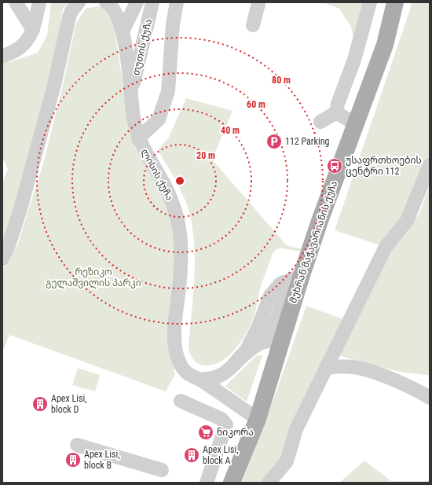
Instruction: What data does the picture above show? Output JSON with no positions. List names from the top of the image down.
{
  "streets": {
    "main road": ["მუხრან მაჭავარიანის ქუჩა"],
    "street": ["თუთის ქუჩა", "ლისის ქუჩა"]
  },
  "crossings": [
    ["თუთის ქუჩა", "ლისის ქუჩა"],
    ["ლისის ქუჩა", "მუხრან მაჭავარიანის ქუჩა"]
  ],
  "parks": ["რეზიკო გელაშვილის პარკი"],
  "places": {
    "parking": ["112 Parking"],
    "bus stop": ["უსაფრთხოების ცენტრი 112"],
    "building": ["Apex Lisi, block D", "Apex Lisi, block A", "Apex Lisi, block B"],
    "supermarket": ["ნიკორა"]
  },
  "rings": [
    "80 m",
    "60 m",
    "40 m",
    "20 m"
  ]
}
